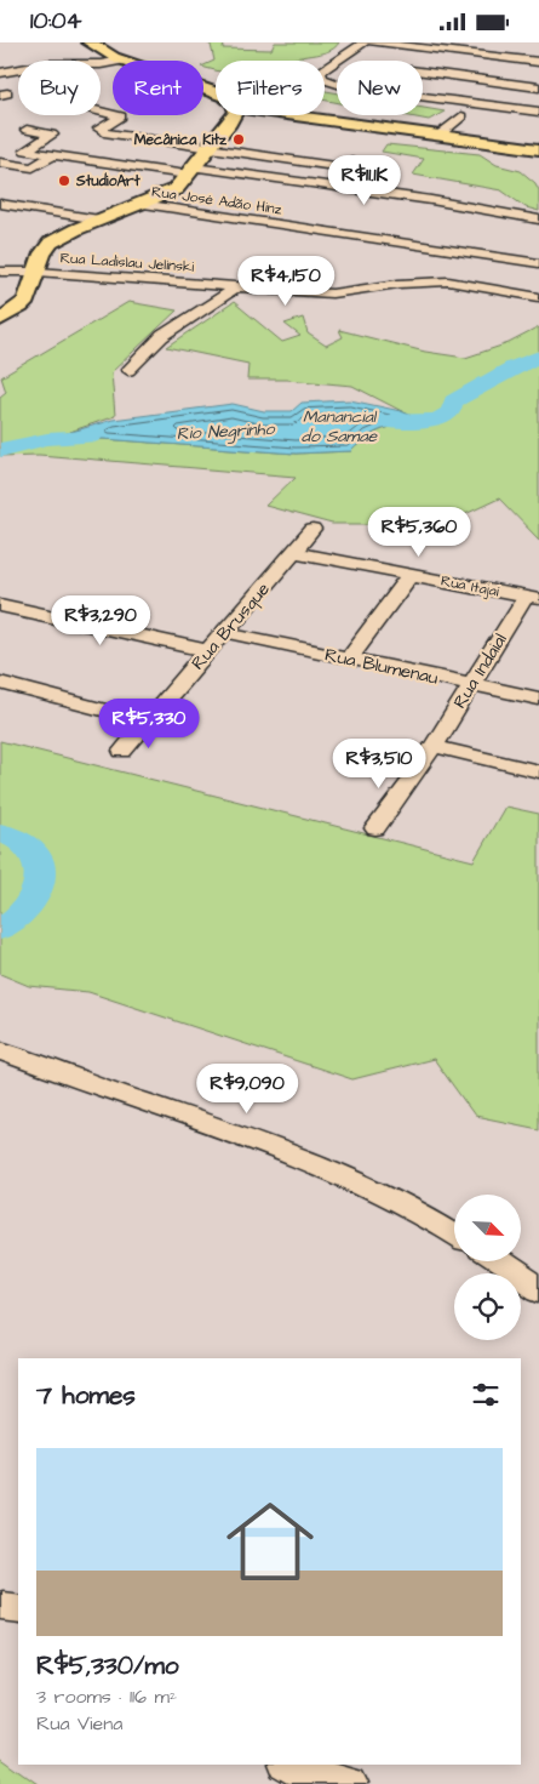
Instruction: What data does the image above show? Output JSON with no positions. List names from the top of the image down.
{
  "streets": {
    "street": [
      "Rua José Adão Hinz",
      "Rua Ladislau Jelinski",
      "Rua Itajaí",
      "Rua Brusque",
      "Rua Blumenau",
      "Rua Indaial"
    ]
  },
  "crossings": [
    ["Rua Itajaí", "Rua Brusque"],
    ["Rua Itajaí", "Rua Indaial"],
    ["Rua Brusque", "Rua Blumenau"],
    ["Rua Blumenau", "Rua Indaial"]
  ],
  "water": ["Manancial do Samae", "Rio Negrinho"],
  "places": ["Mecânica Kitz", "StudioArt"],
  "north": "bottom right",
  "page": {
    "status": "10:04",
    "chip": [
      "Buy",
      "Rent",
      "Filters",
      "New"
    ],
    "price": [
      "R$11.1K",
      "R$4,150",
      "R$5,360",
      "R$3,290",
      "R$5,330",
      "R$3,510",
      "R$9,090"
    ],
    "heading": "7 homes",
    "list": [
      {
        "name": "R$5,330/mo",
        "note": "3 rooms · 116 m² · Rua Viena"
      }
    ]
  }
}
